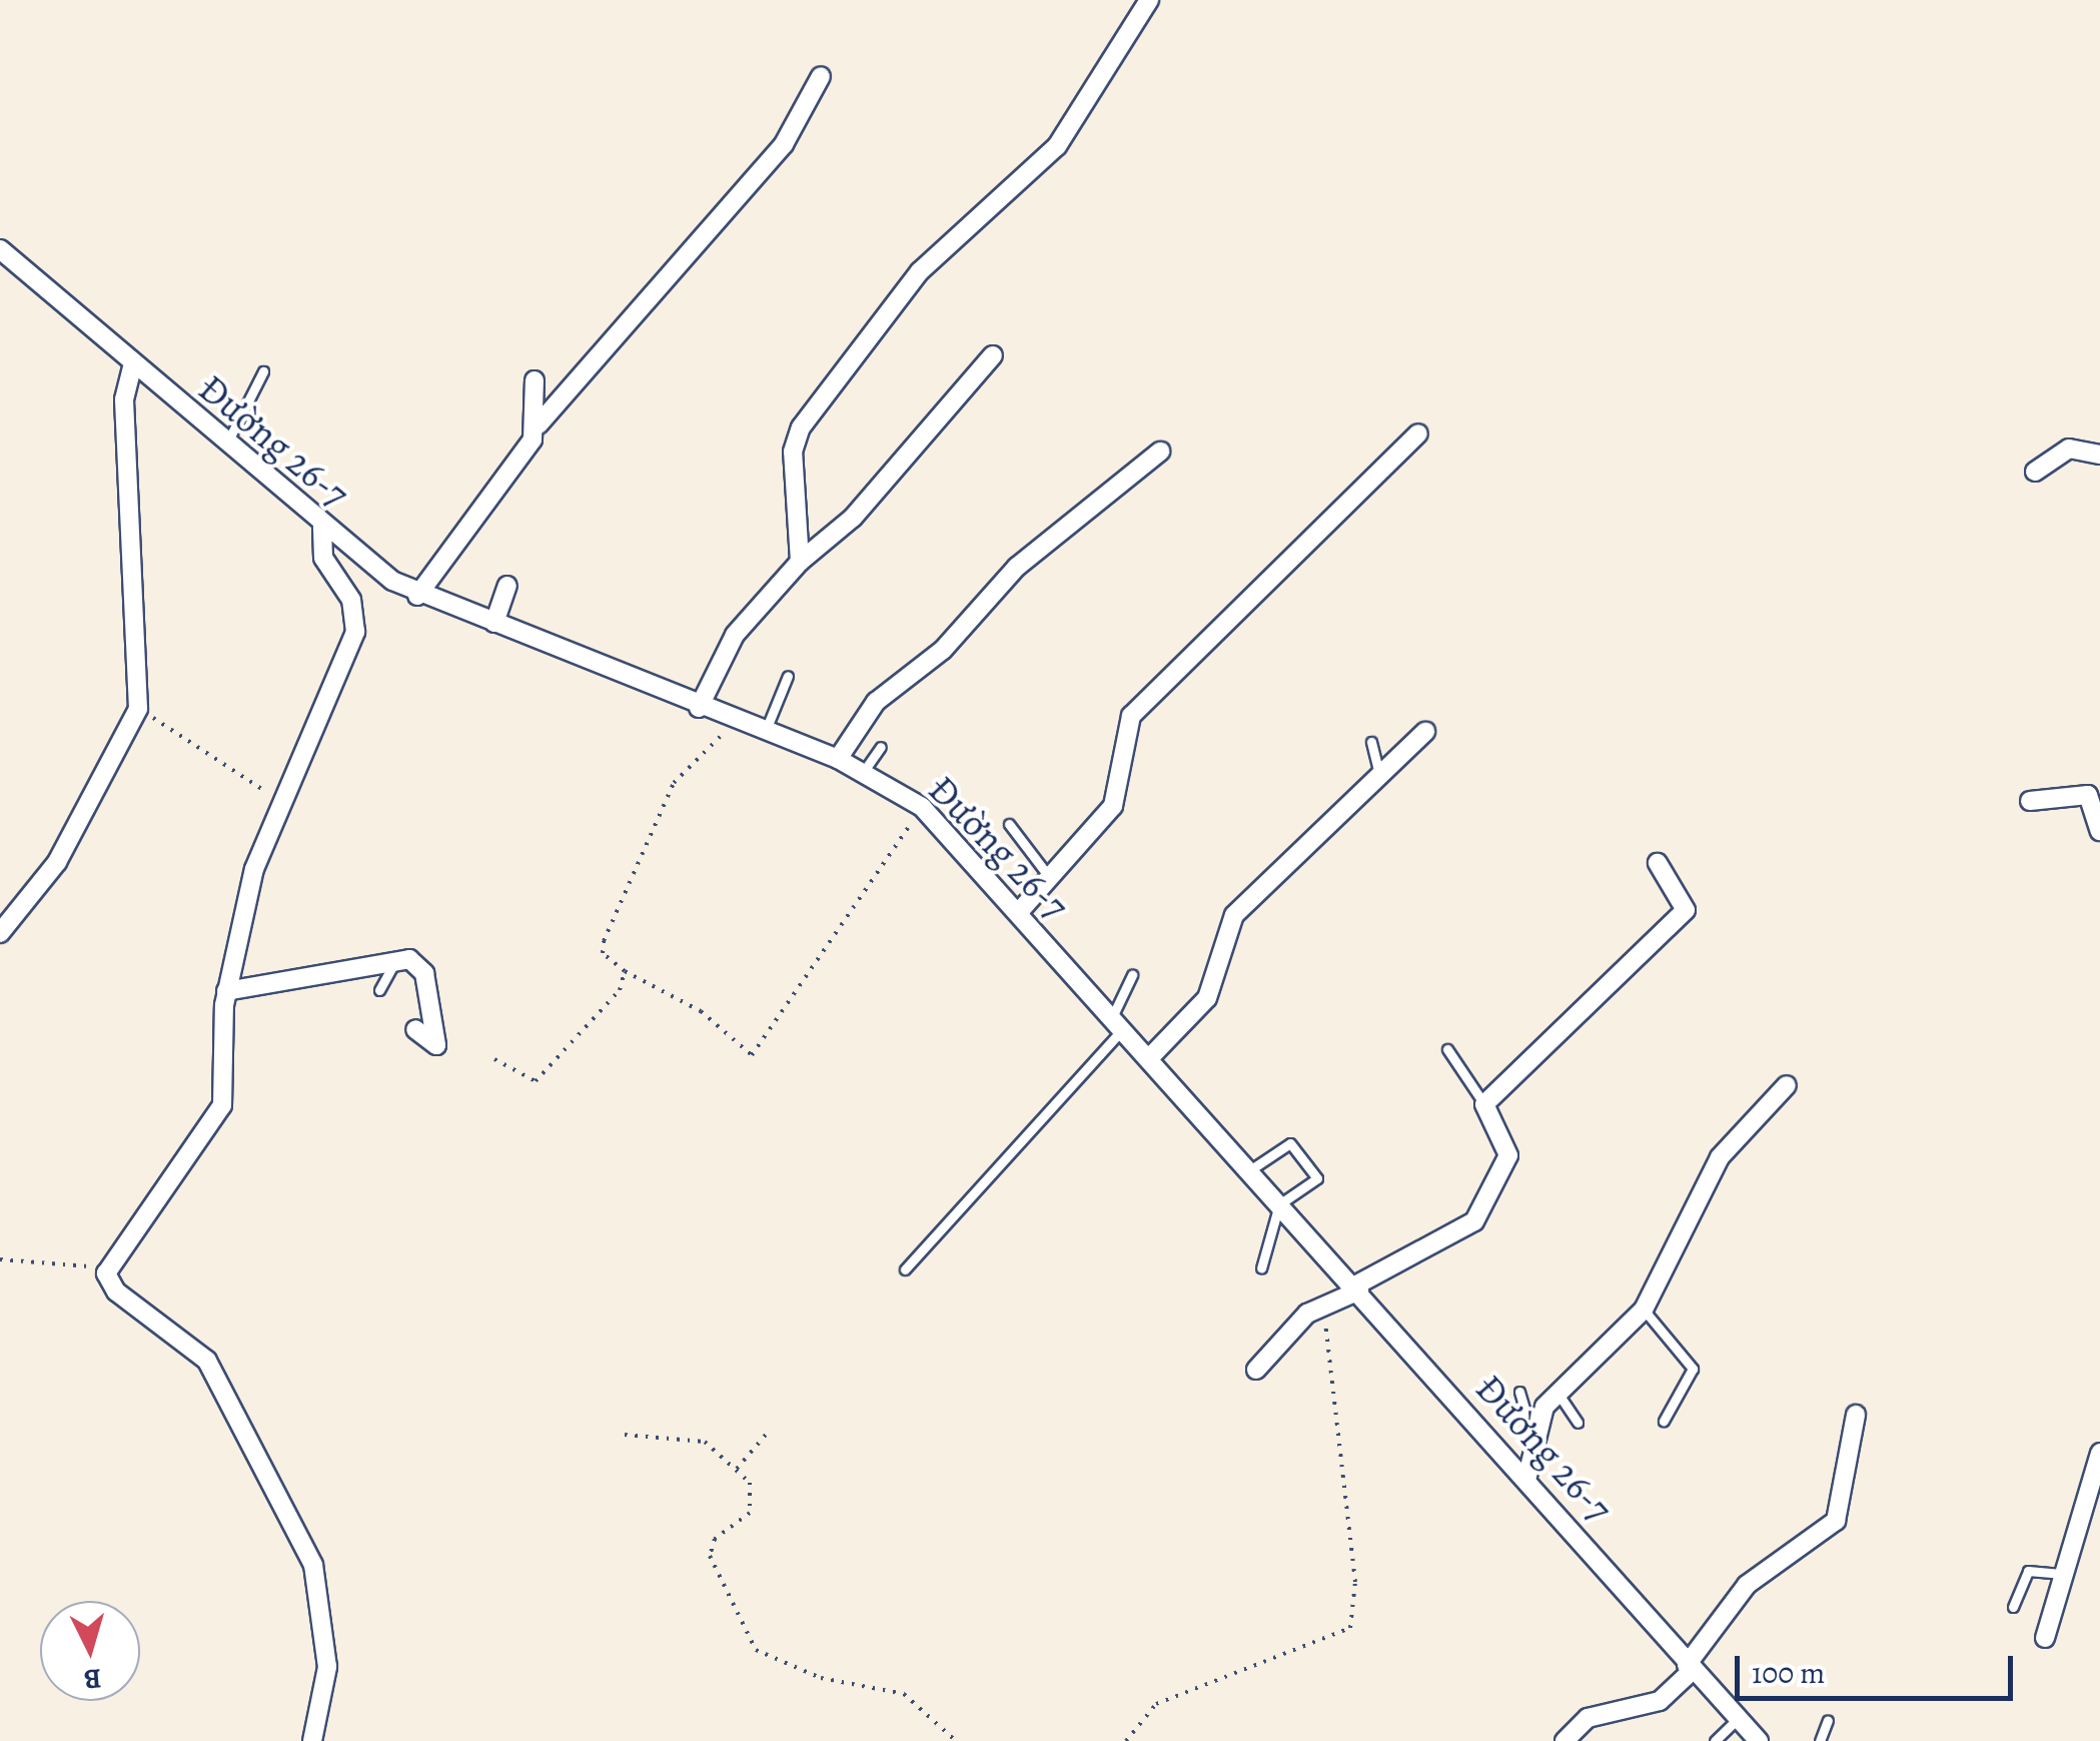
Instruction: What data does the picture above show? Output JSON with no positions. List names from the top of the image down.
{
  "streets": {
    "street": ["Đường 26-7"]
  },
  "scale_bar": "100 m",
  "north": "bottom"
}
